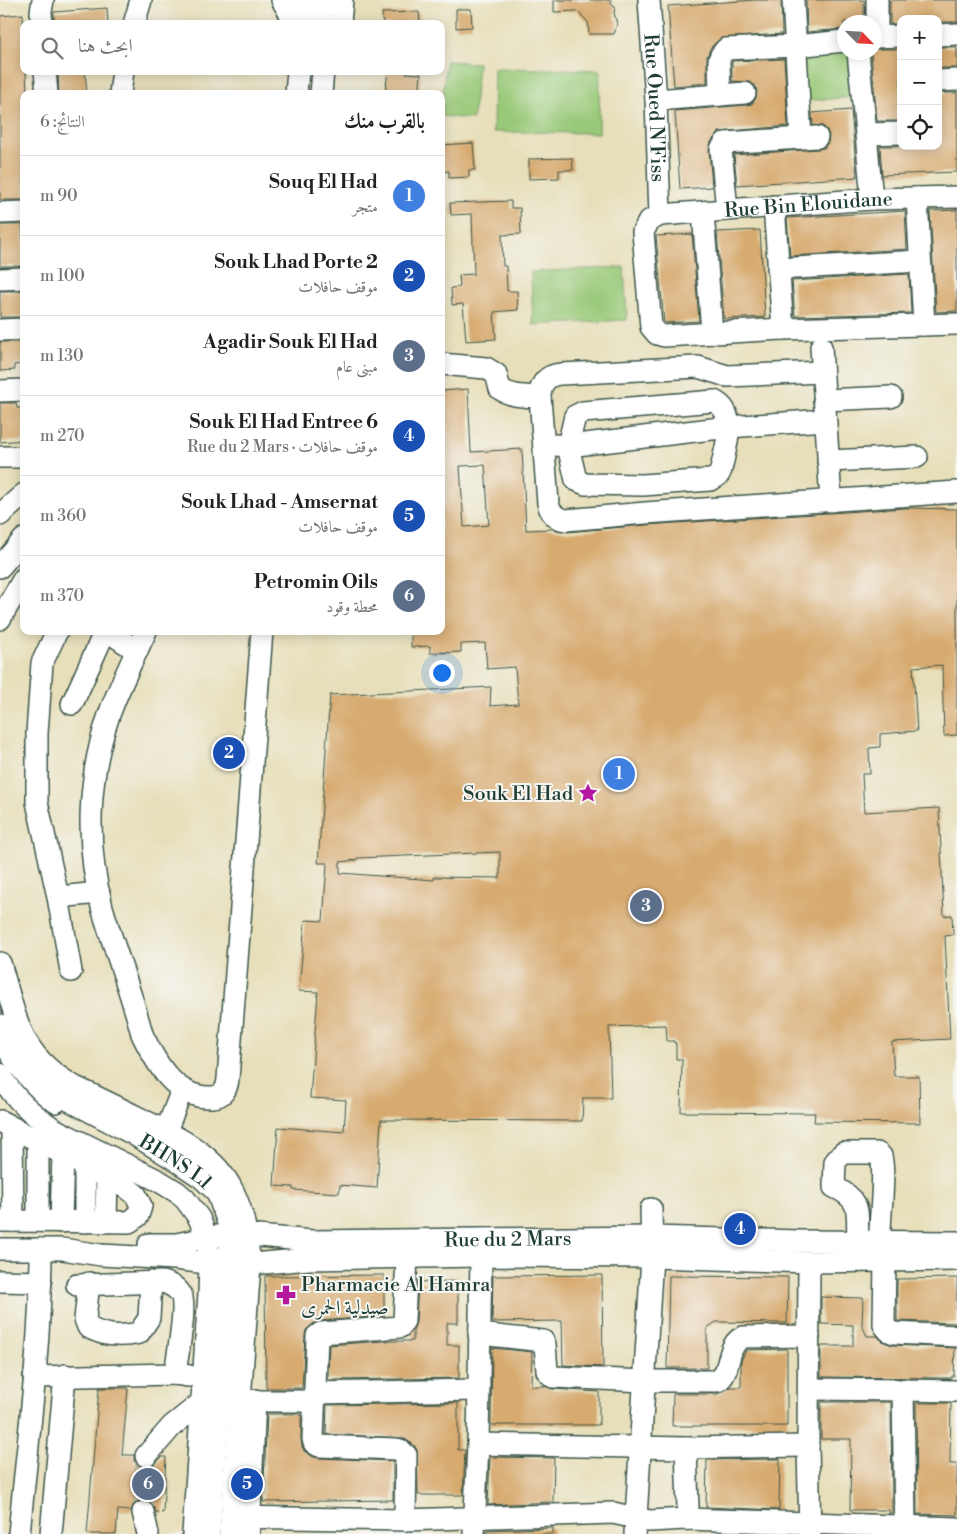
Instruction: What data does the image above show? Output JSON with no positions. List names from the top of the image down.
{
  "streets": {
    "street": [
      "Rue Oued N'Fiss",
      "Rue Bin Elouidane",
      "BHNS L1",
      "Rue du 2 Mars"
    ]
  },
  "crossings": [
    ["Rue Oued N'Fiss", "Rue Bin Elouidane"],
    ["BHNS L1", "Rue du 2 Mars"]
  ],
  "places": {
    "place": ["Souk El Had"],
    "pharmacy": ["Pharmacie Al Hamra صيدلية الحمرى"]
  },
  "north": "bottom right",
  "page": {
    "map_buttons": ["+", "−"],
    "search": "ابحث هنا",
    "heading": ["بالقرب منك", "النتائج: 6"],
    "list": [
      {
        "mark": "1",
        "name": "Souq El Had",
        "note": "متجر",
        "value": "90 m"
      },
      {
        "mark": "2",
        "name": "Souk Lhad Porte 2",
        "note": "موقف حافلات",
        "value": "100 m"
      },
      {
        "mark": "3",
        "name": "Agadir Souk El Had",
        "note": "مبنى عام",
        "value": "130 m"
      },
      {
        "mark": "4",
        "name": "Souk El Had Entree 6",
        "note": "موقف حافلات · Rue du 2 Mars",
        "value": "270 m"
      },
      {
        "mark": "5",
        "name": "Souk Lhad - Amsernat",
        "note": "موقف حافلات",
        "value": "360 m"
      },
      {
        "mark": "6",
        "name": "Petromin Oils",
        "note": "محطة وقود",
        "value": "370 m"
      }
    ],
    "pins": [
      "2",
      "1",
      "3",
      "4",
      "5",
      "6"
    ]
  }
}
